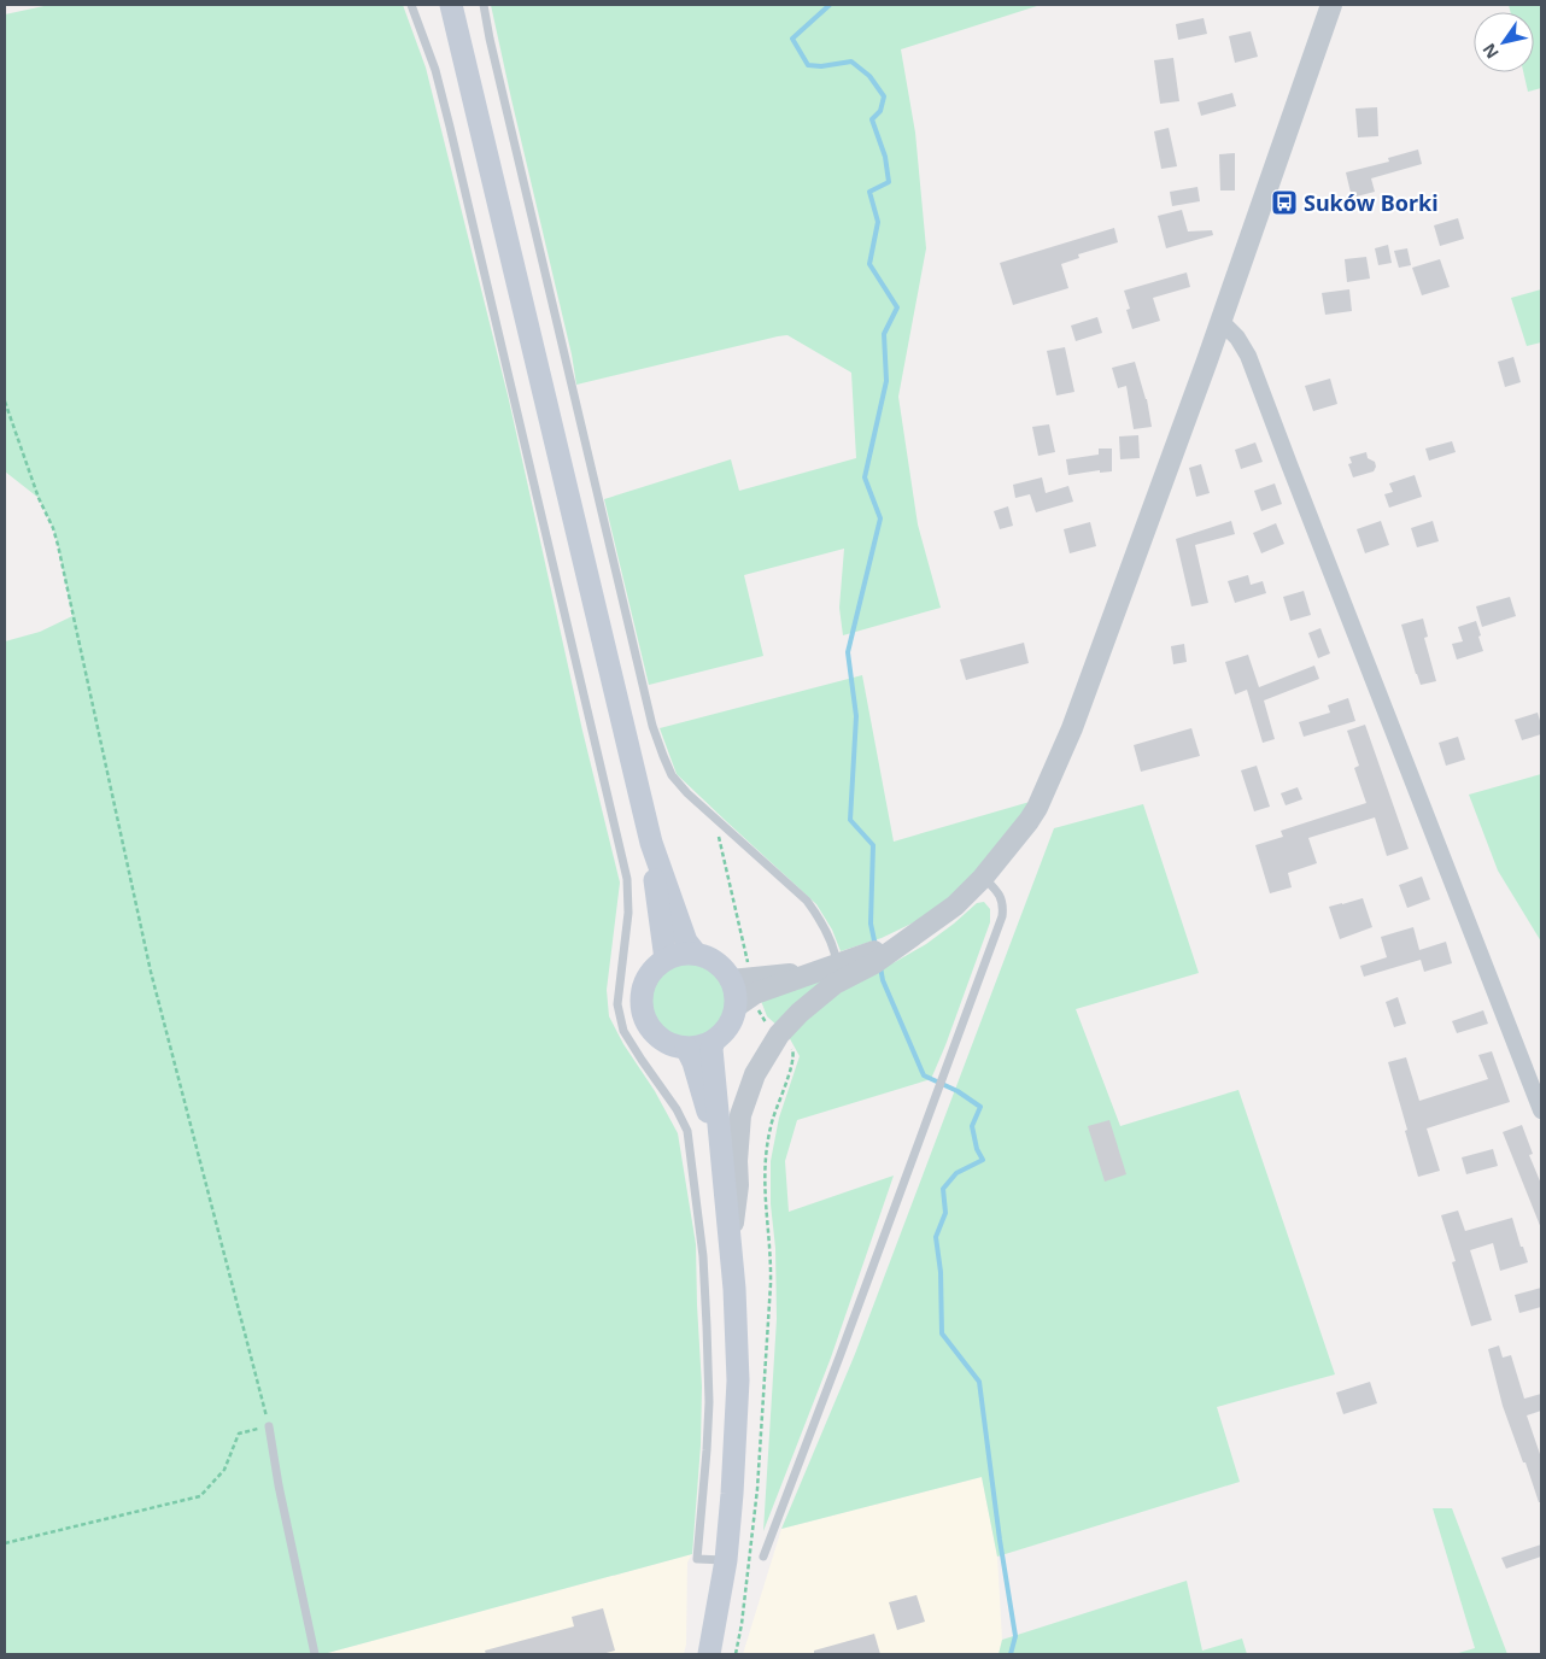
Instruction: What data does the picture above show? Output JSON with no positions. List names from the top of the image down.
{
  "places": {
    "bus stop": ["Suków Borki"]
  },
  "north": "bottom left"
}
